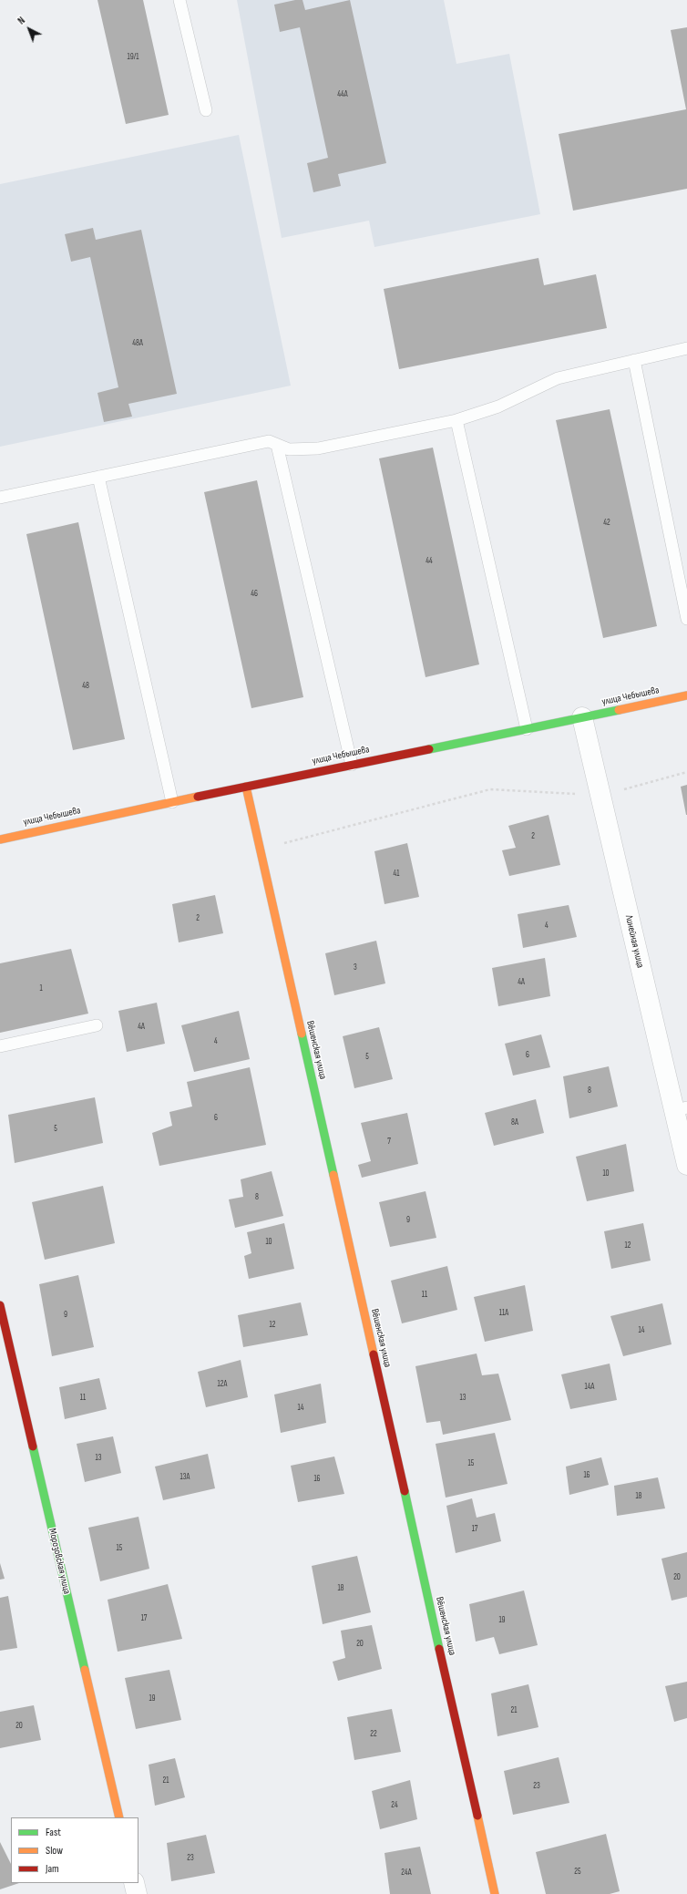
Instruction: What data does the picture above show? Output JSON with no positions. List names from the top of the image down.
{
  "streets": {
    "street": [
      "улица Чебышева",
      "Линейная улица",
      "Вёшенская улица",
      "Морозовская улица"
    ]
  },
  "crossings": [
    ["улица Чебышева", "Линейная улица"],
    ["улица Чебышева", "Вёшенская улица"]
  ],
  "house_numbers": [
    "19/1",
    "44А",
    "48А",
    "42",
    "44",
    "46",
    "48",
    "2",
    "41",
    "2",
    "4",
    "3",
    "4А",
    "1",
    "4А",
    "4",
    "6",
    "5",
    "8",
    "6",
    "8А",
    "5",
    "7",
    "10",
    "8",
    "9",
    "10",
    "12",
    "11",
    "11А",
    "9",
    "12",
    "14",
    "12А",
    "14А",
    "11",
    "13",
    "14",
    "13",
    "15",
    "16",
    "13А",
    "16",
    "18",
    "17",
    "15",
    "20",
    "18",
    "17",
    "19",
    "20",
    "19",
    "21",
    "20",
    "22",
    "21",
    "23",
    "24",
    "23",
    "25",
    "24А"
  ],
  "legend": ["Fast", "Slow", "Jam"],
  "north": "top left"
}
